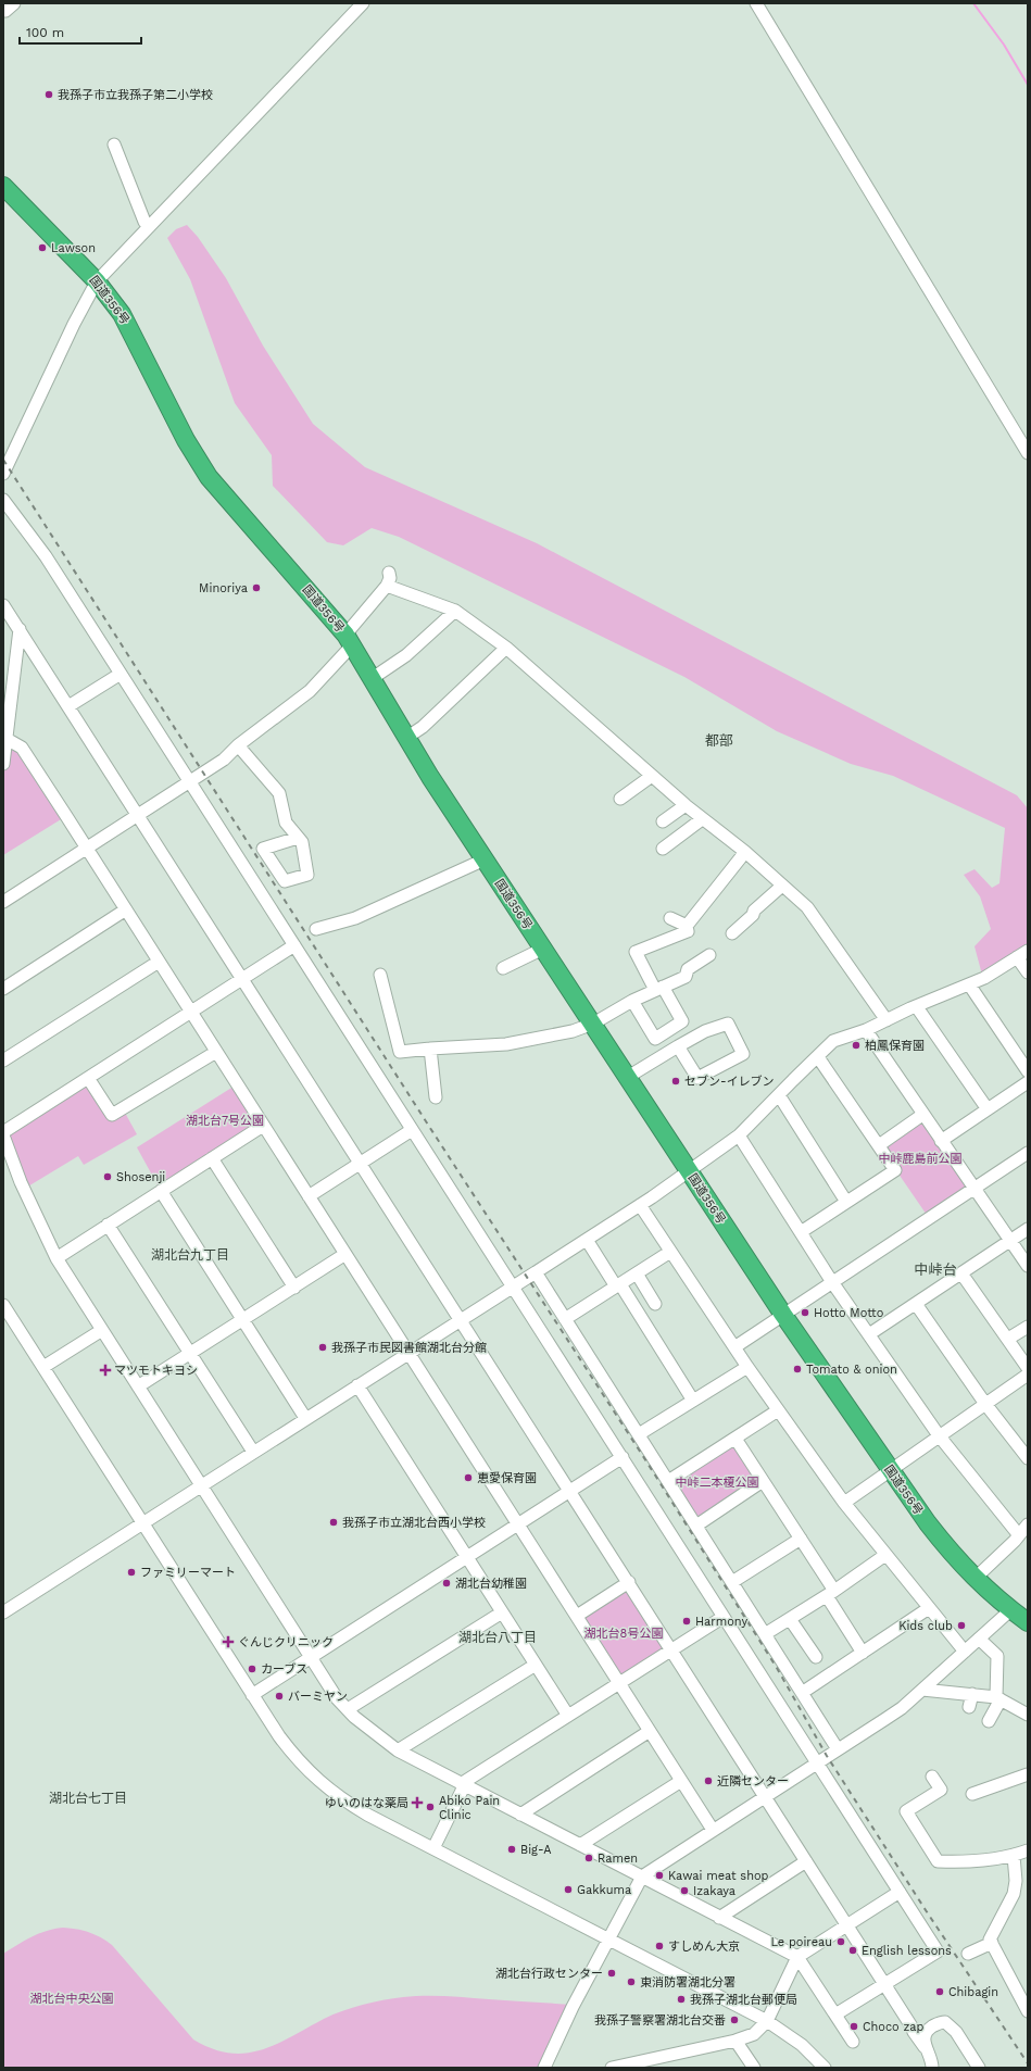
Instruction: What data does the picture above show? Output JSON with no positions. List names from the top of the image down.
{
  "streets": {
    "highway": ["国道356号"]
  },
  "districts": [
    "都部",
    "湖北台九丁目",
    "中峠台",
    "湖北台八丁目",
    "湖北台七丁目"
  ],
  "parks": [
    "湖北台7号公園",
    "中峠鹿島前公園",
    "中峠二本榎公園",
    "湖北台8号公園",
    "湖北台中央公園"
  ],
  "places": {
    "other": [
      "我孫子市立我孫子第二小学校",
      "Lawson",
      "Minoriya",
      "柏鳳保育園",
      "セブン-イレブン",
      "Shosenji",
      "Hotto Motto",
      "我孫子市民図書館湖北台分館",
      "Tomato & onion",
      "恵愛保育園",
      "我孫子市立湖北台西小学校",
      "ファミリーマート",
      "湖北台幼稚園",
      "Harmony",
      "Kids club",
      "カーブス",
      "バーミヤン",
      "近隣センター",
      "Abiko Pain Clinic",
      "Big-A",
      "Ramen",
      "Kawai meat shop",
      "Gakkuma",
      "Izakaya",
      "Le poireau",
      "すしめん大京",
      "English lessons",
      "湖北台行政センター",
      "東消防署湖北分署",
      "Chibagin",
      "我孫子湖北台郵便局",
      "我孫子警察署湖北台交番",
      "Choco zap"
    ],
    "health": ["マツモトキヨシ", "ぐんじクリニック", "ゆいのはな薬局"]
  },
  "scale_bar": "100 m"
}
